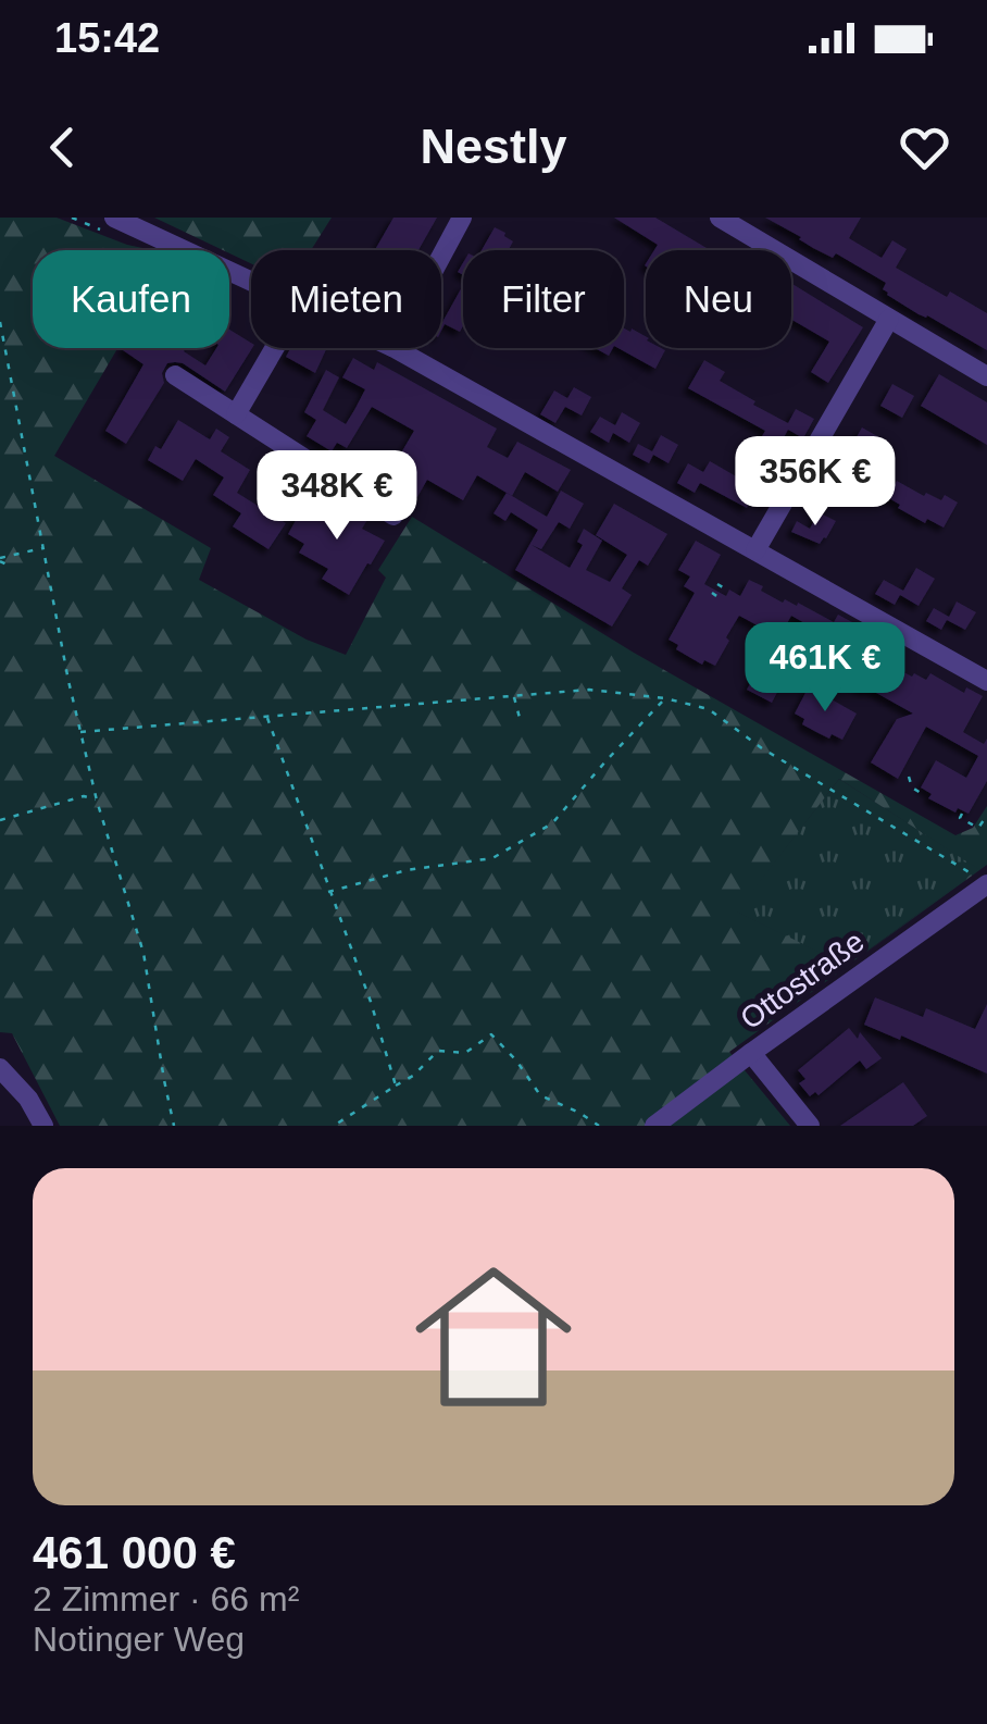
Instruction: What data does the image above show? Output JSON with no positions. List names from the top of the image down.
{
  "streets": {
    "street": ["Ottostraße"]
  },
  "page": {
    "status": "15:42",
    "header": "Nestly",
    "chip": [
      "Kaufen",
      "Mieten",
      "Filter",
      "Neu"
    ],
    "price": ["356K €", "348K €", "461K €"],
    "list": [
      {
        "name": "461 000 €",
        "note": "2 Zimmer · 66 m² · Notinger Weg"
      }
    ]
  }
}
